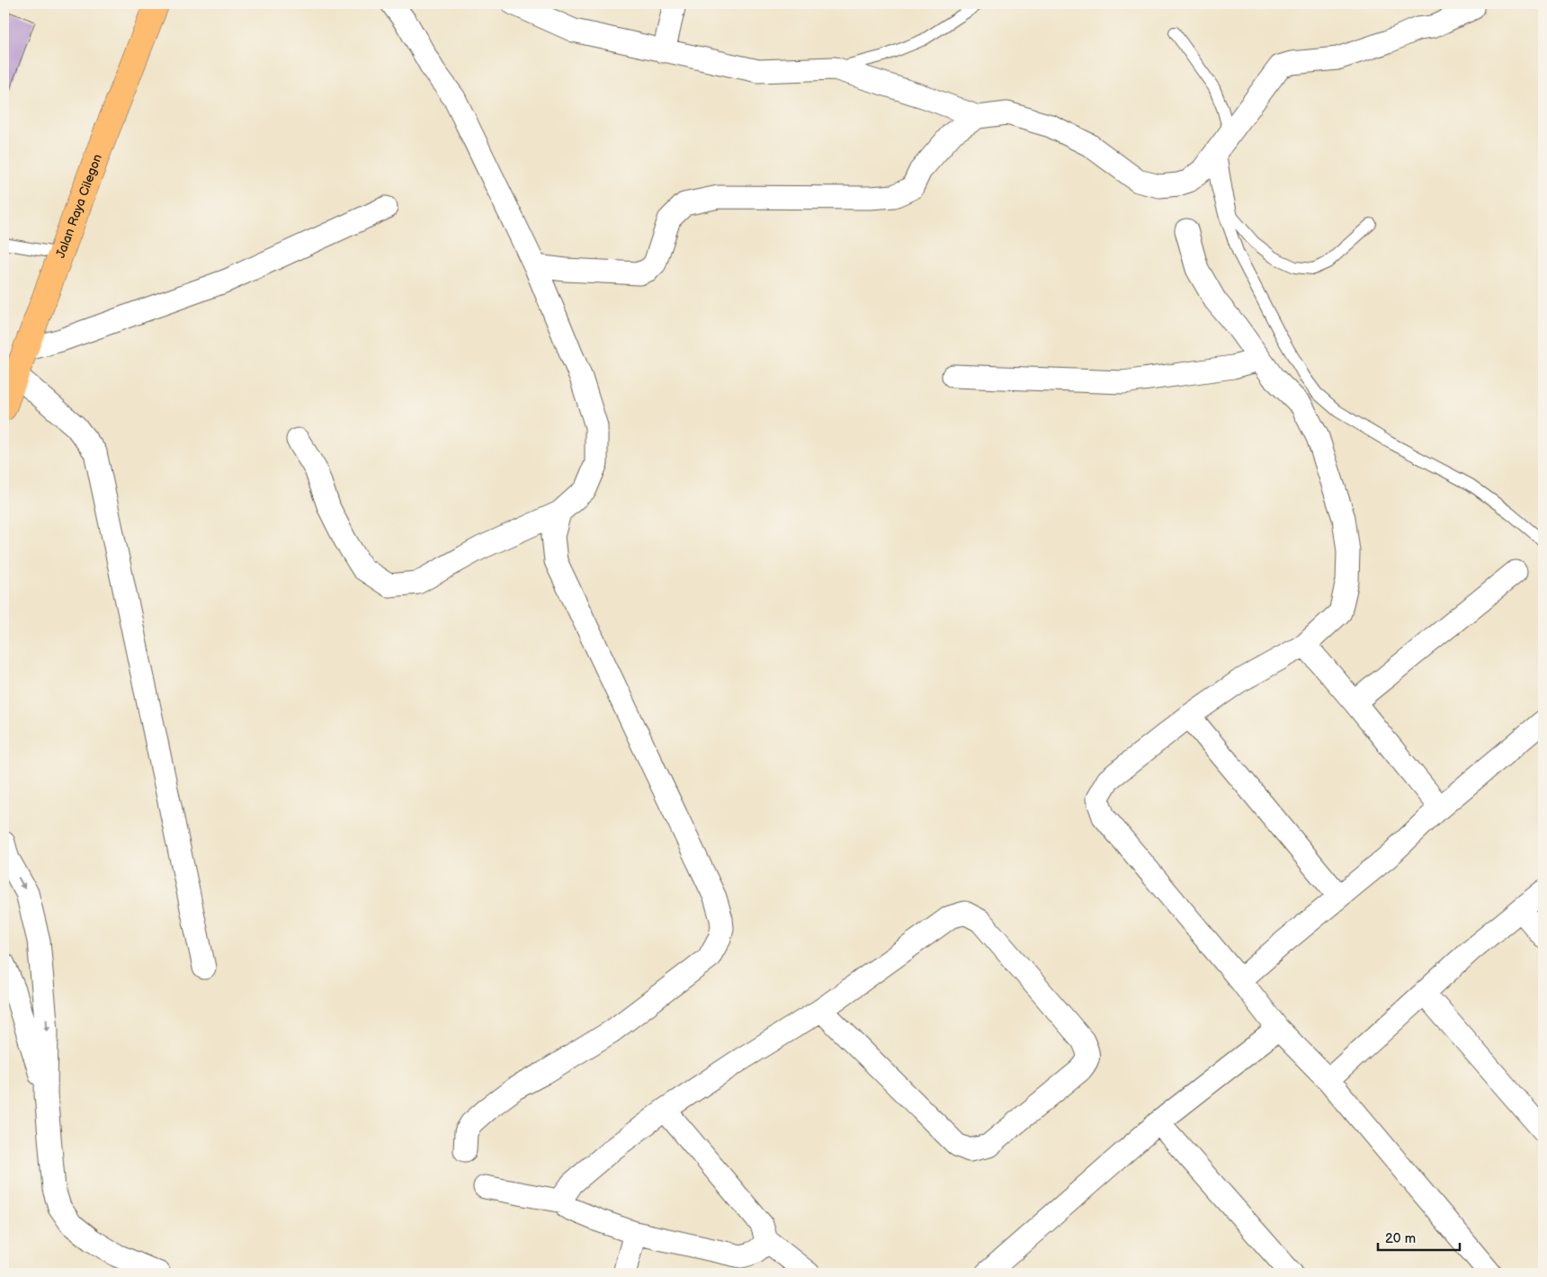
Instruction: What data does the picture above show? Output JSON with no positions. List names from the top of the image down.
{
  "streets": {
    "highway": ["Jalan Raya Cilegon"]
  },
  "scale_bar": "20 m"
}
